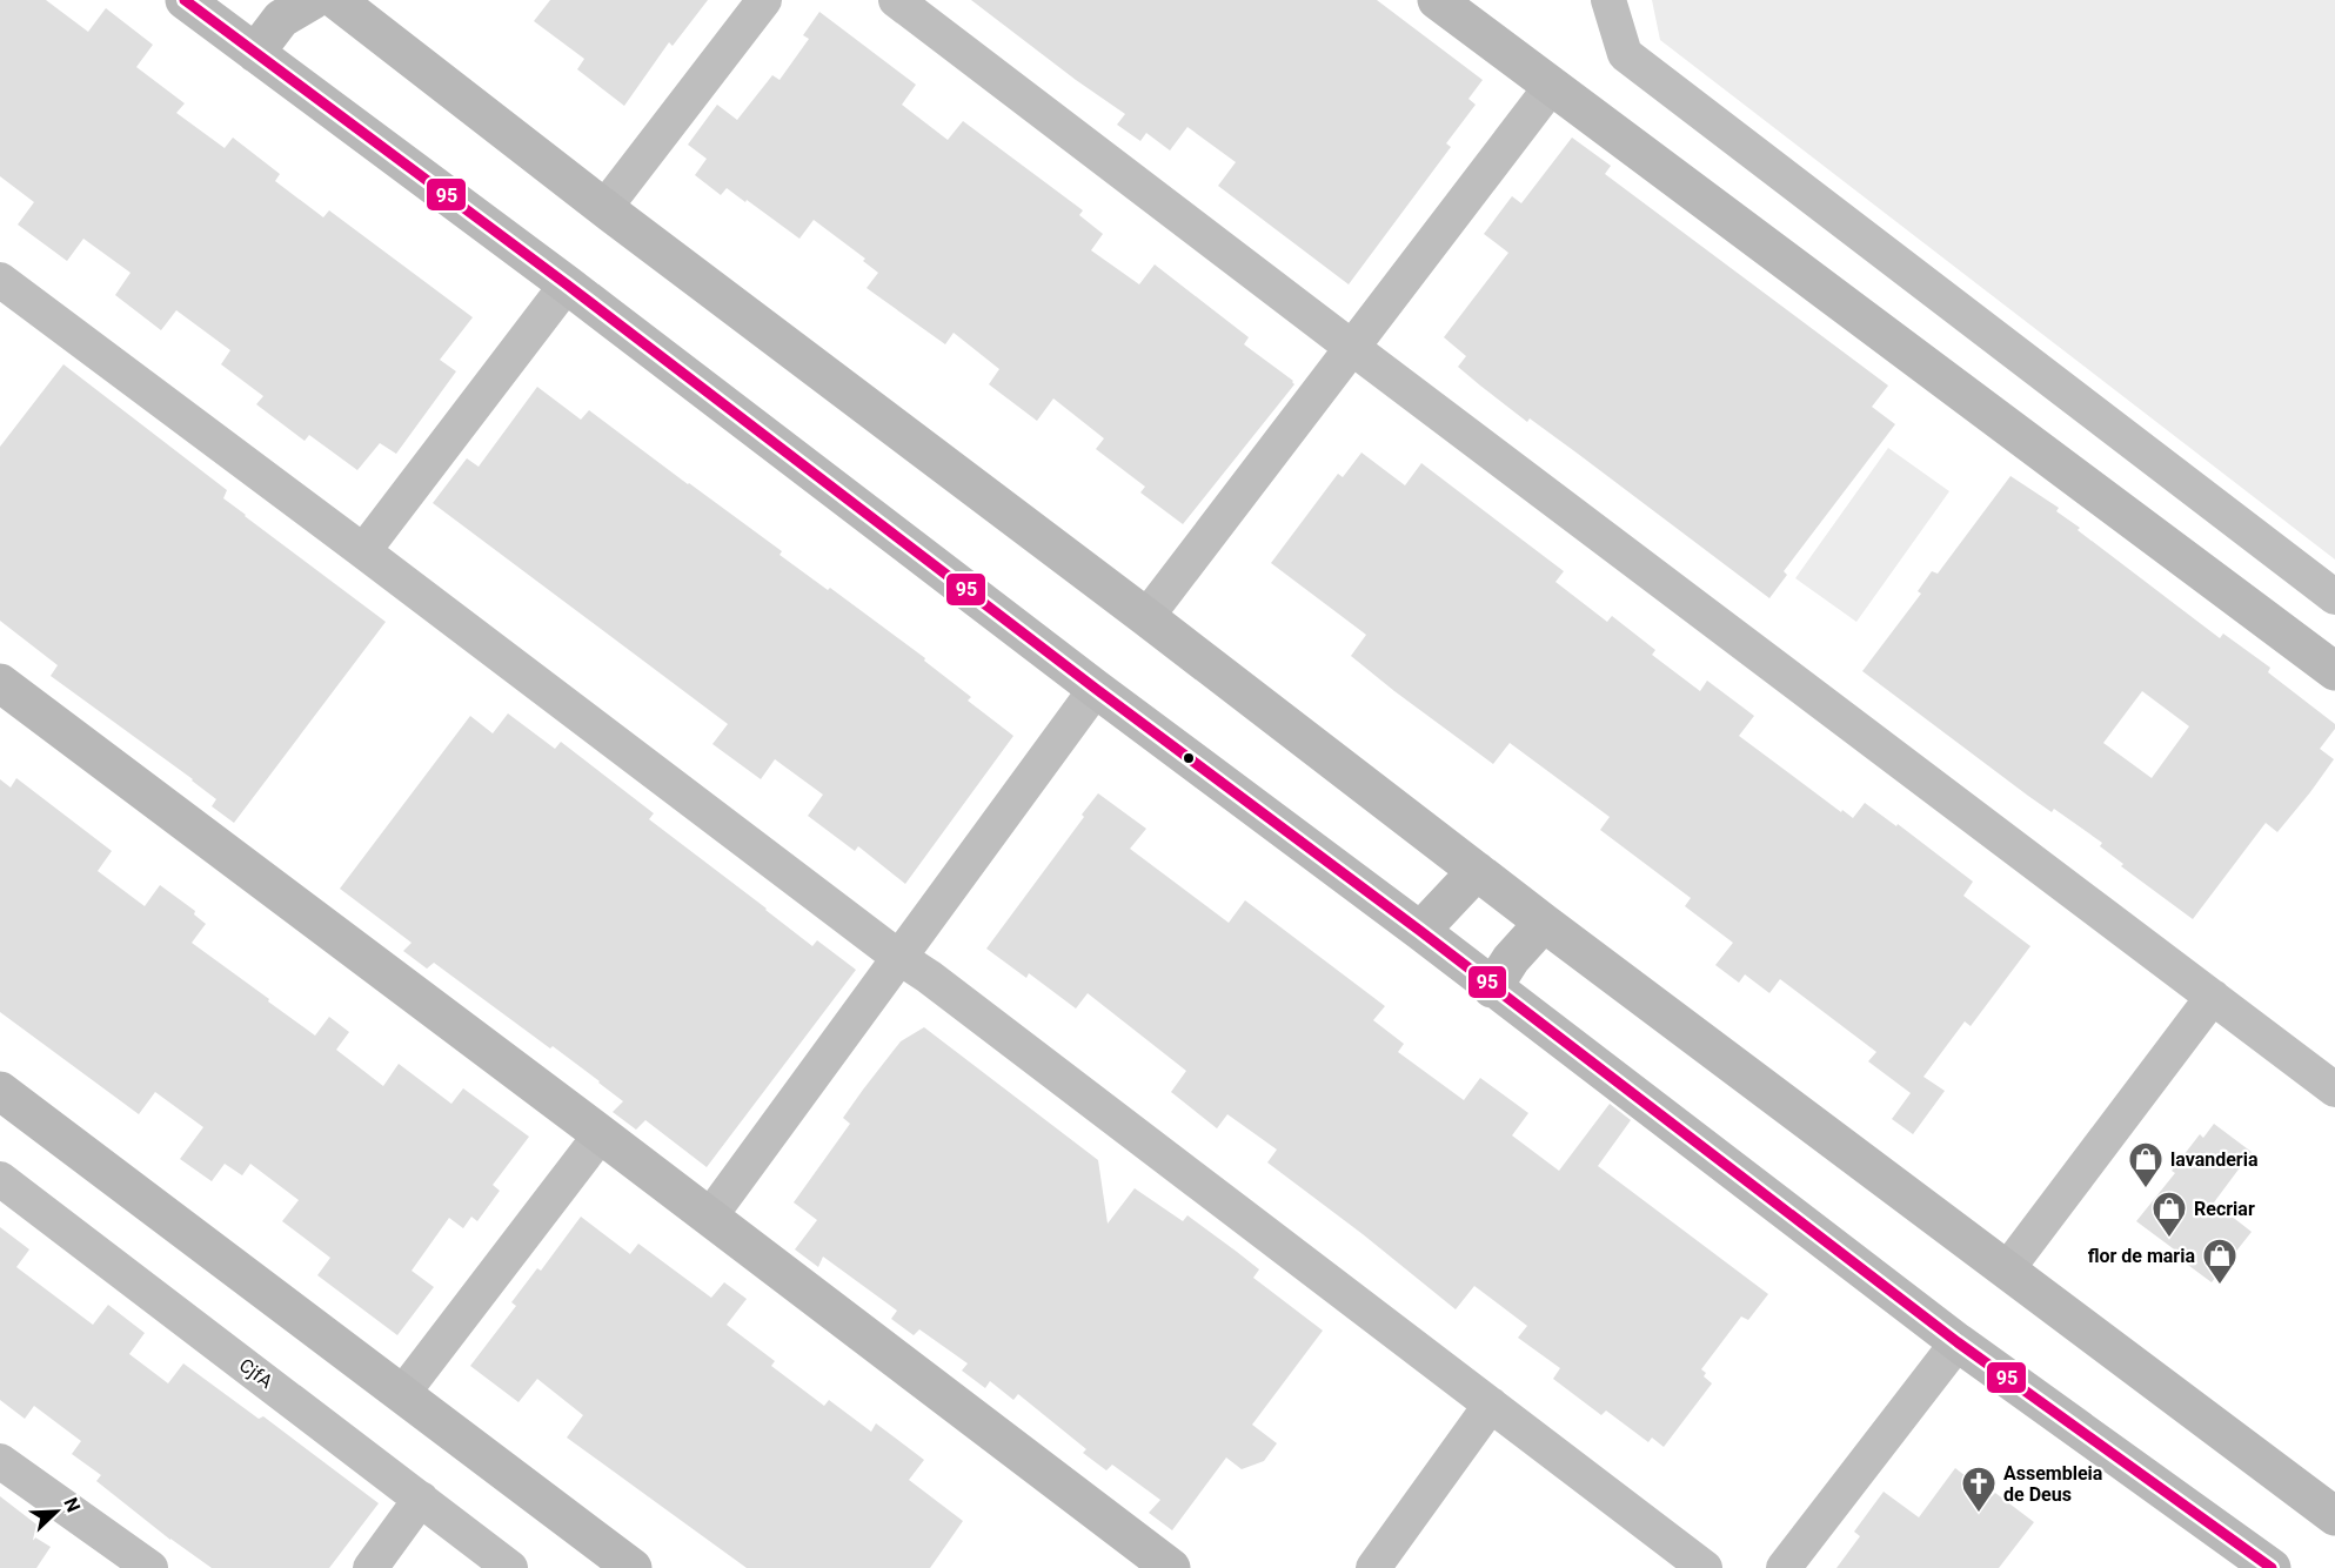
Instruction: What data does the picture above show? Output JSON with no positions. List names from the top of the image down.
{
  "streets": {
    "street": ["CjfA"]
  },
  "places": {
    "shop": ["lavanderia", "Recriar", "flor de maria"],
    "church": ["Assembleia de Deus"]
  },
  "lines": ["transit line 95"],
  "north": "top right"
}
